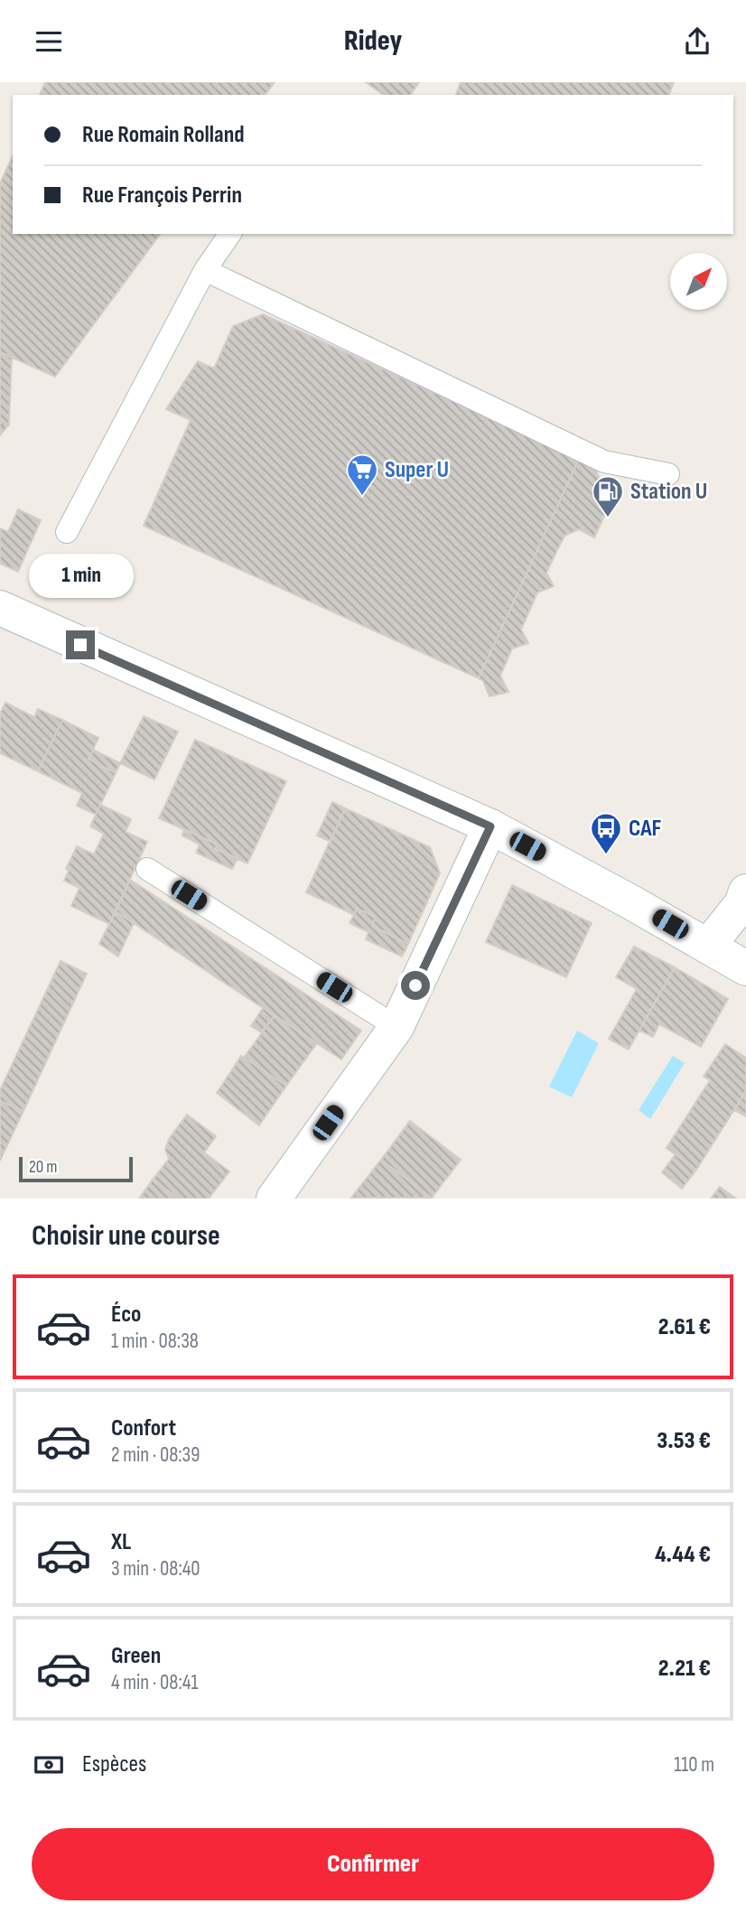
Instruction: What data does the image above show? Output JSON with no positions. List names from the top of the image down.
{
  "places": {
    "supermarket": ["Super U"],
    "fuel station": ["Station U"],
    "bus stop": ["CAF"]
  },
  "scale_bar": "20 m",
  "north": "top right",
  "page": {
    "header": "Ridey",
    "banner": ["Rue Romain Rolland", "Rue François Perrin"],
    "bubble": "1 min",
    "scale": "20 m",
    "heading": "Choisir une course",
    "list": [
      {
        "name": "Éco",
        "note": "1 min · 08:38",
        "value": "2.61 €"
      },
      {
        "name": "Confort",
        "note": "2 min · 08:39",
        "value": "3.53 €"
      },
      {
        "name": "XL",
        "note": "3 min · 08:40",
        "value": "4.44 €"
      },
      {
        "name": "Green",
        "note": "4 min · 08:41",
        "value": "2.21 €"
      }
    ],
    "pay": ["Espèces", "110 m"],
    "buttons": "Confirmer"
  }
}
